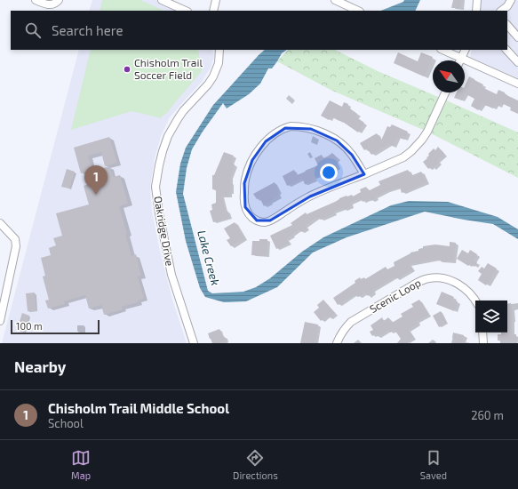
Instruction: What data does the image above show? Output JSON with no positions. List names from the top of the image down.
{
  "streets": {
    "street": ["Oakridge Drive", "Scenic Loop"]
  },
  "water": ["Lake Creek"],
  "places": ["Chisholm Trail Soccer Field"],
  "scale_bar": "100 m",
  "north": "top left",
  "page": {
    "search": "Search here",
    "pins": "1",
    "scale": "100 m",
    "heading": "Nearby",
    "list": [
      {
        "mark": "1",
        "name": "Chisholm Trail Middle School",
        "note": "School",
        "value": "260 m"
      }
    ],
    "nav": ["Map", "Directions", "Saved"]
  }
}
